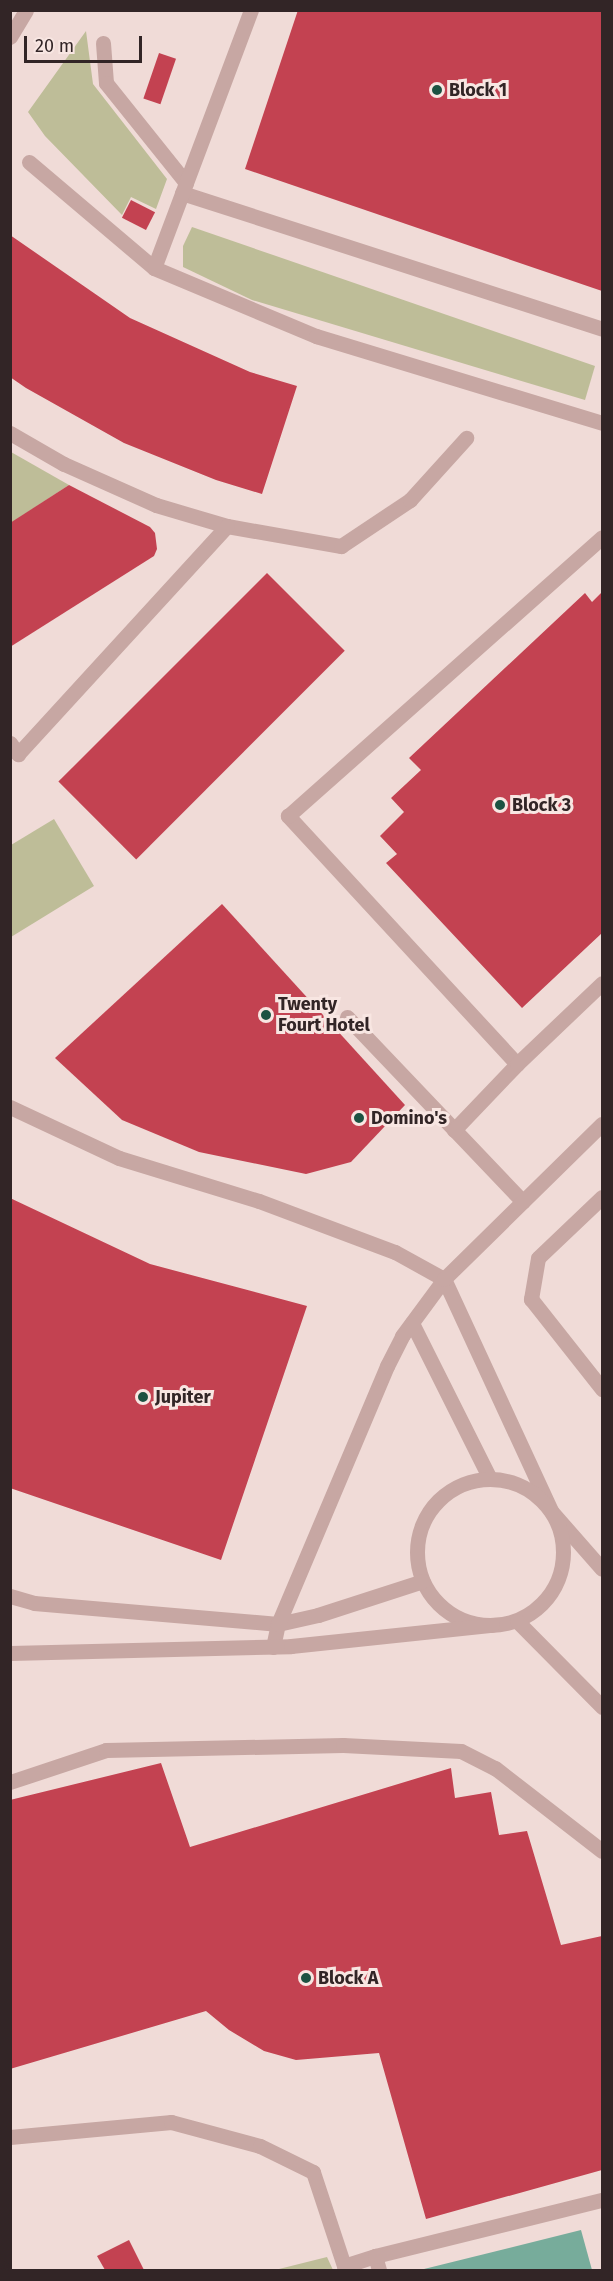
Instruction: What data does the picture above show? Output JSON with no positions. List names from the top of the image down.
{
  "places": [
    "Block 1",
    "Block 3",
    "Twenty Fourt Hotel",
    "Domino's",
    "Jupiter",
    "Block A"
  ],
  "scale_bar": "20 m"
}
